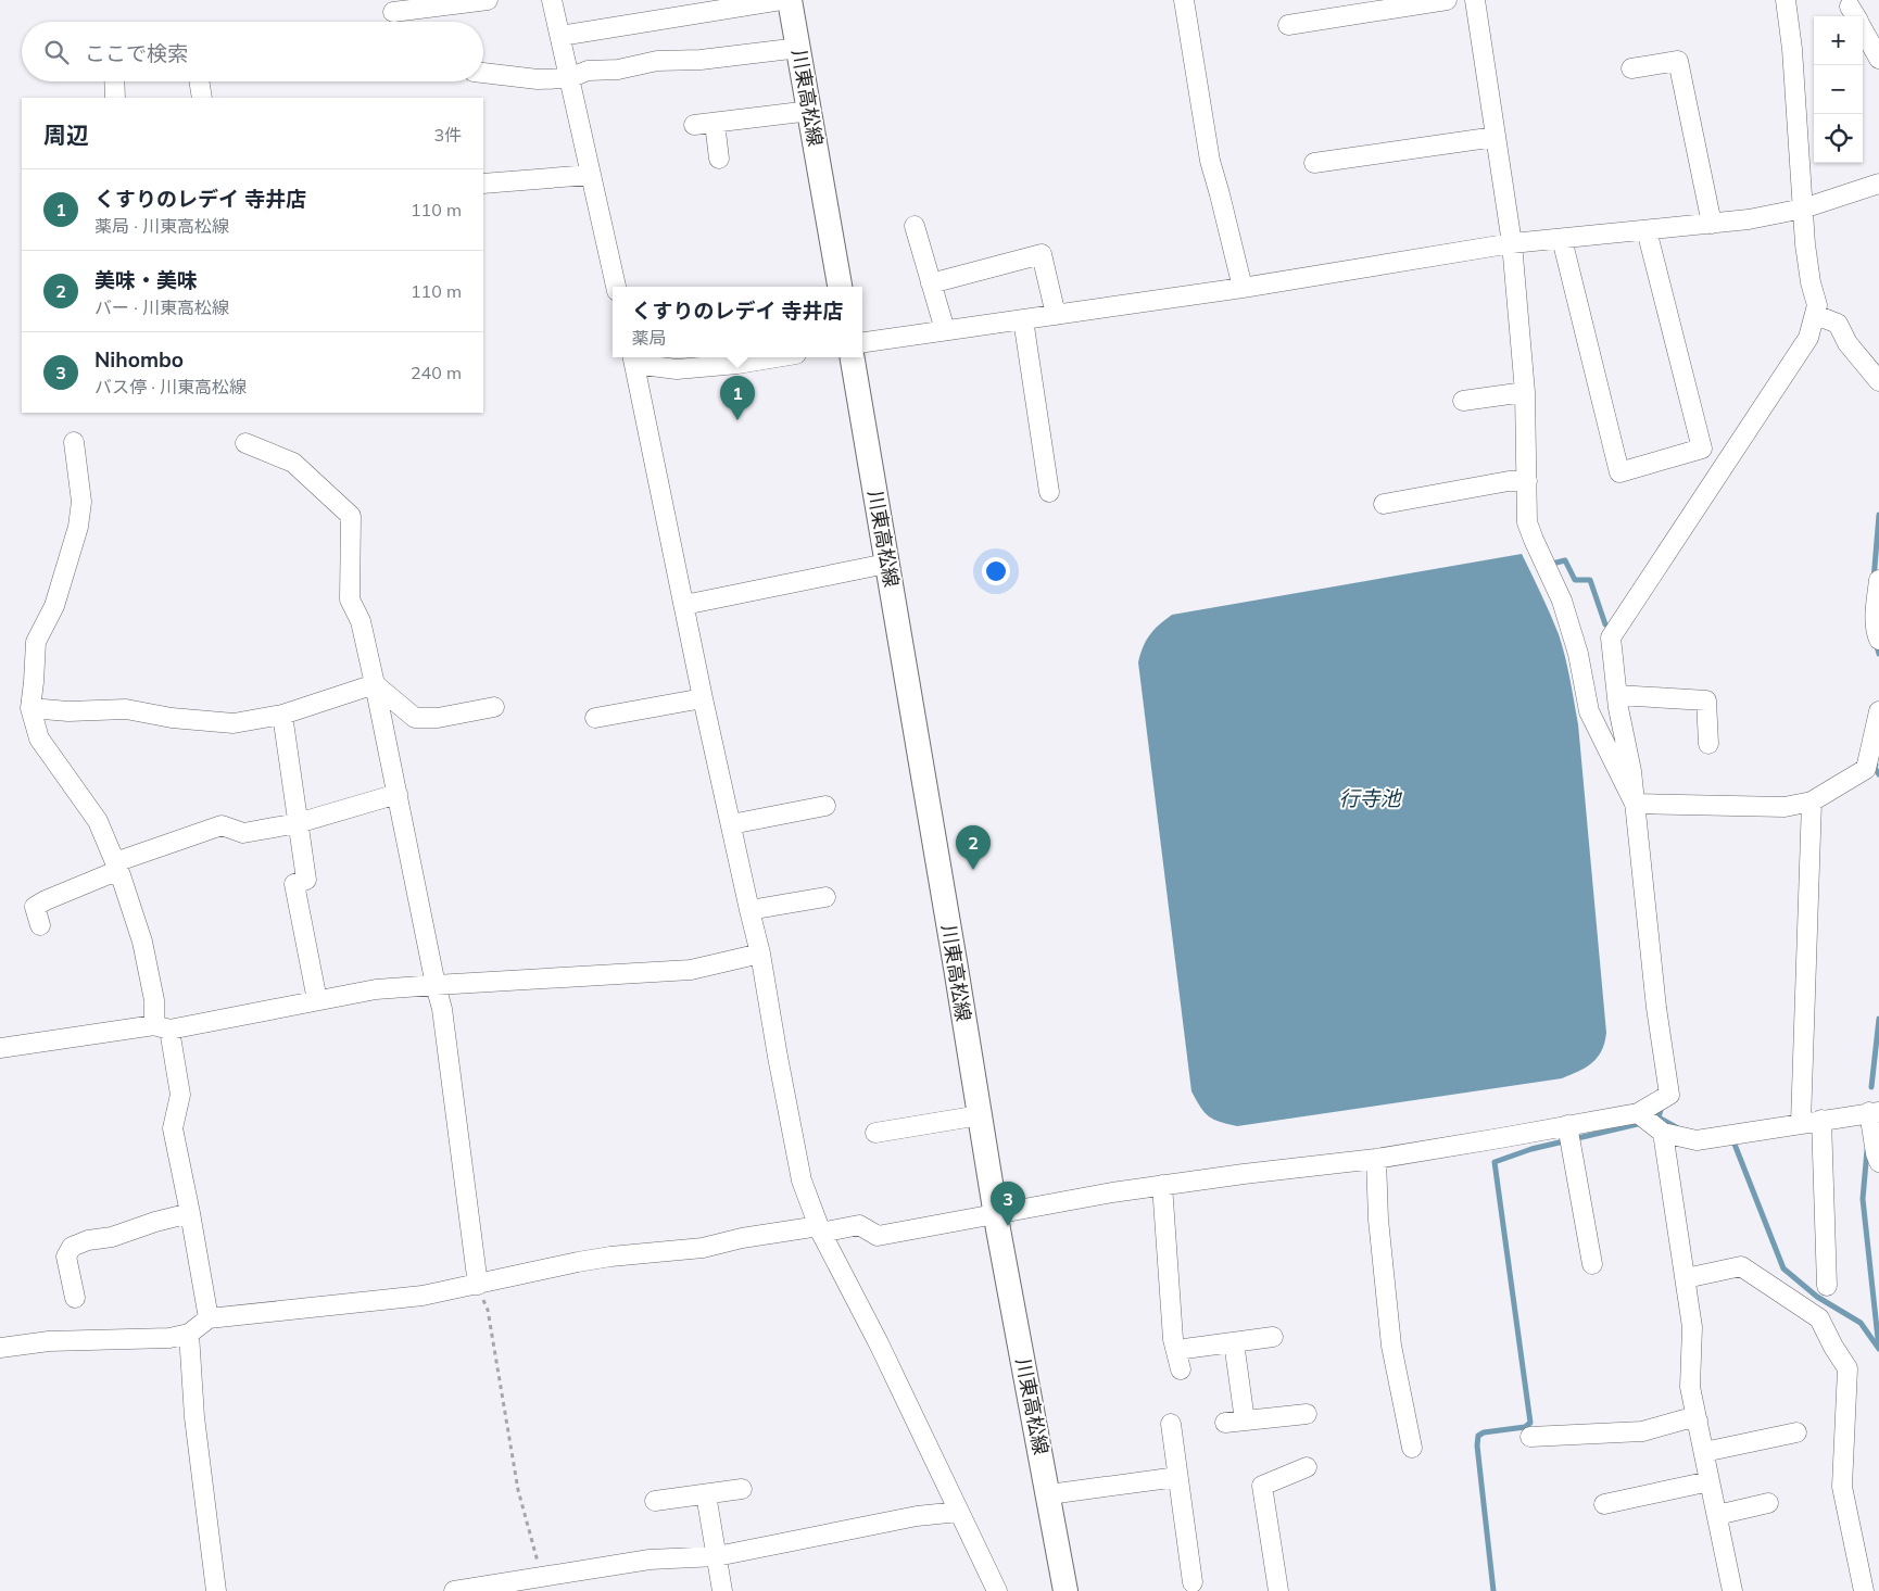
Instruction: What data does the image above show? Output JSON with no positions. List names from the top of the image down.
{
  "streets": {
    "main road": ["川東高松線"]
  },
  "water": ["行寺池"],
  "page": {
    "map_buttons": ["+", "−"],
    "search": "ここで検索",
    "heading": ["周辺", "3件"],
    "list": [
      {
        "mark": "1",
        "name": "くすりのレデイ 寺井店",
        "note": "薬局 · 川東高松線",
        "value": "110 m"
      },
      {
        "mark": "2",
        "name": "美味・美味",
        "note": "バー · 川東高松線",
        "value": "110 m"
      },
      {
        "mark": "3",
        "name": "Nihombo",
        "note": "バス停 · 川東高松線",
        "value": "240 m"
      }
    ],
    "popup": ["くすりのレデイ 寺井店", "薬局"],
    "pins": ["1", "2", "3"]
  }
}
